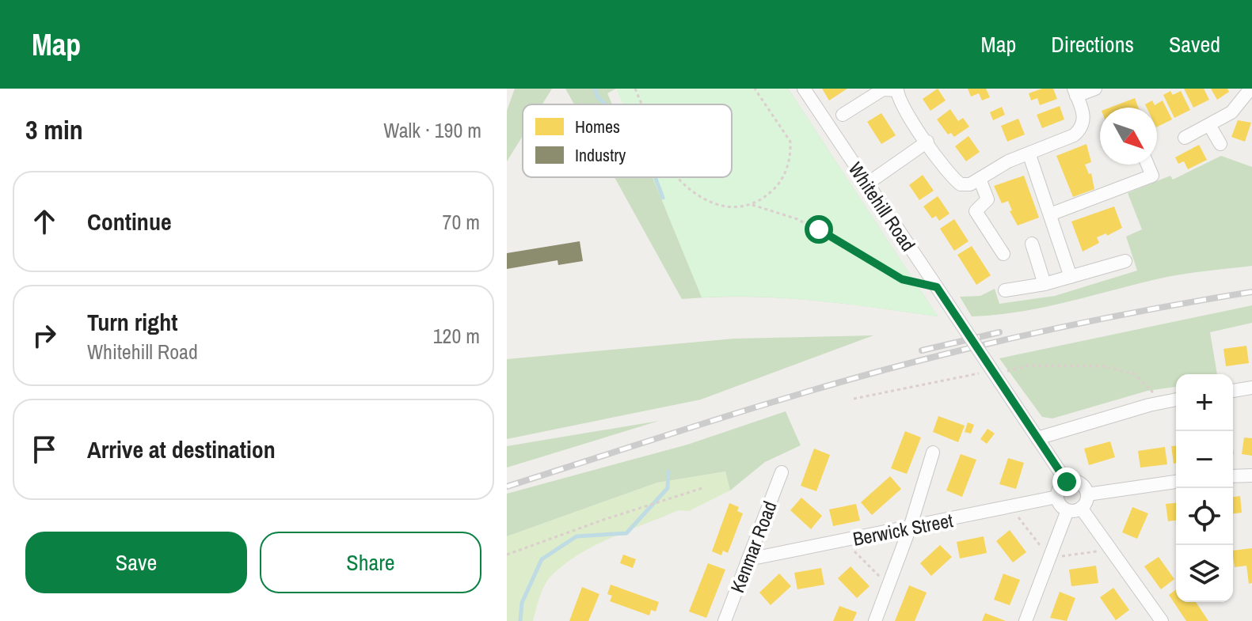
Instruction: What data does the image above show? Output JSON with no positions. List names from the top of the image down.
{
  "streets": {
    "street": ["Whitehill Road", "Berwick Street", "Kenmar Road"]
  },
  "crossings": [
    ["Whitehill Road", "Berwick Street"],
    ["Berwick Street", "Kenmar Road"]
  ],
  "legend": ["Homes", "Industry"],
  "north": "bottom right",
  "page": {
    "header": "Map",
    "nav": ["Map", "Directions", "Saved"],
    "heading": ["3 min", "Walk · 190 m"],
    "list": [
      ["Continue", "70 m"],
      ["Turn right", "Whitehill Road", "120 m"],
      "Arrive at destination"
    ],
    "map_buttons": ["+", "−"],
    "buttons": ["Save", "Share"]
  }
}
